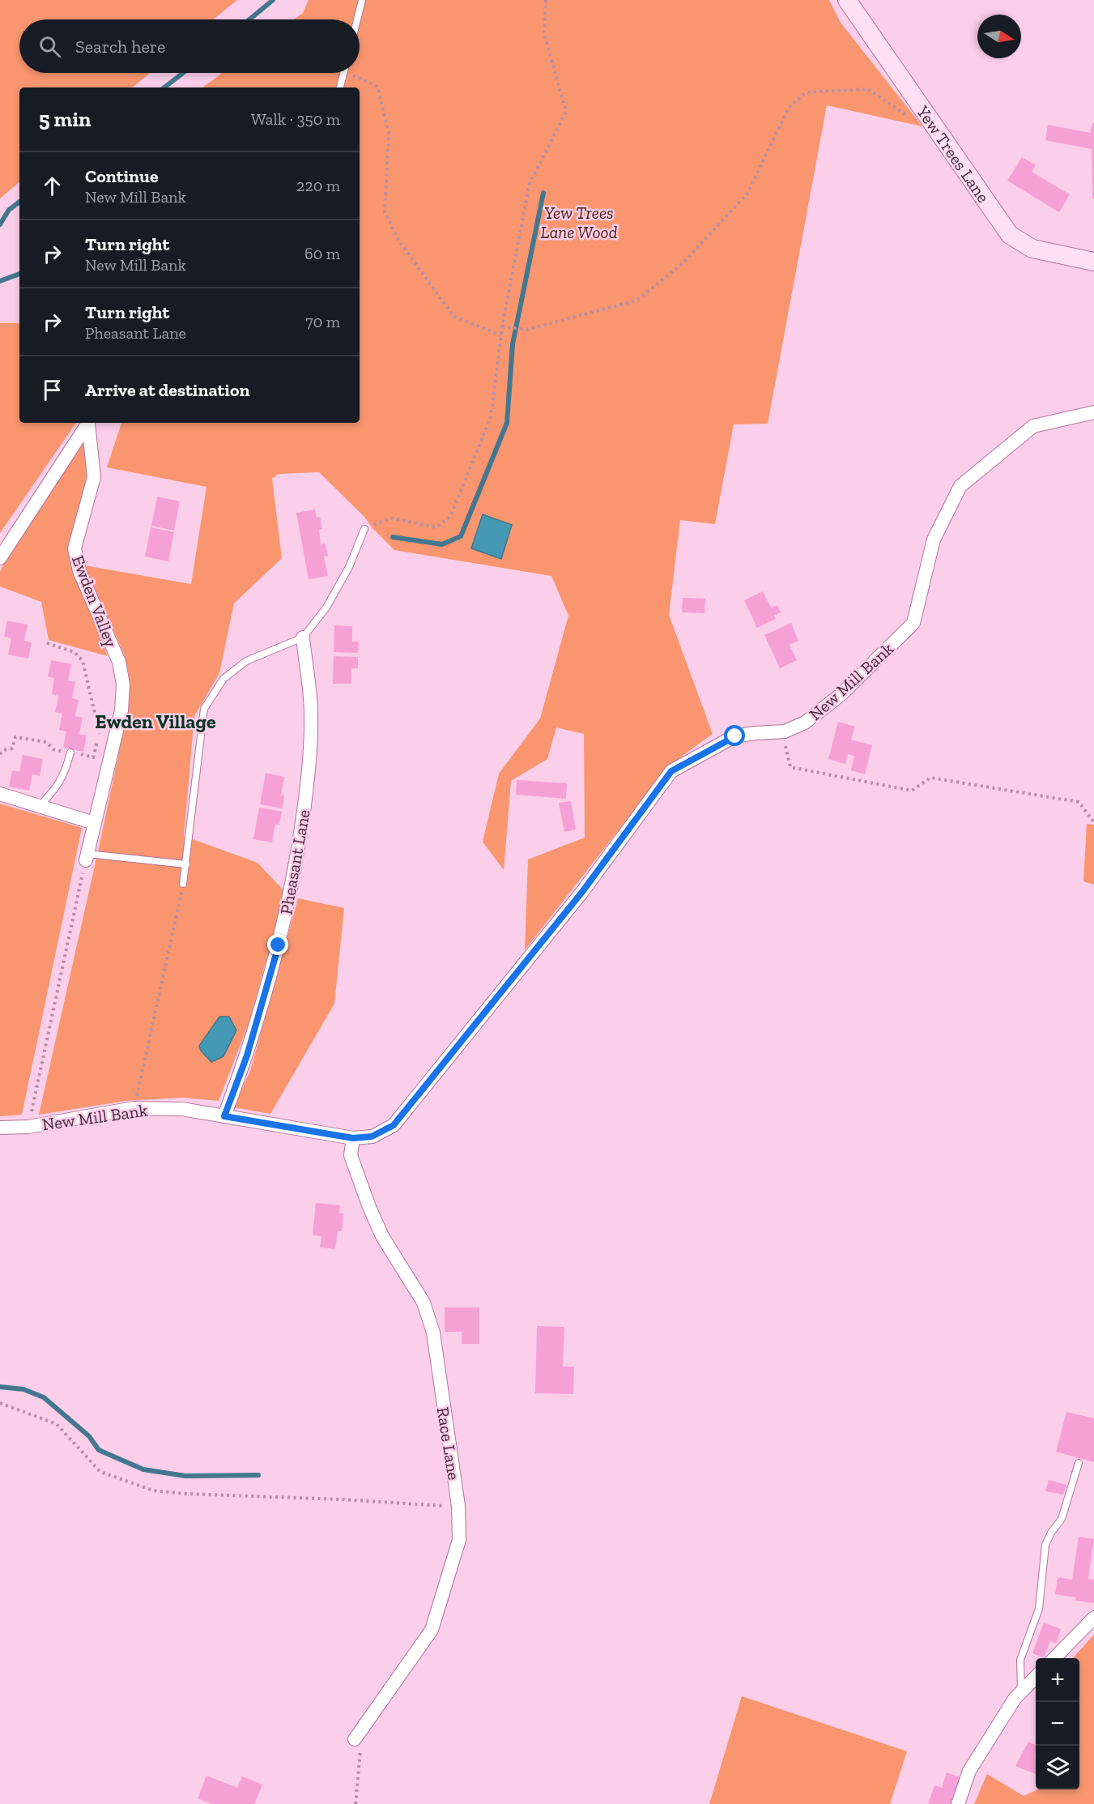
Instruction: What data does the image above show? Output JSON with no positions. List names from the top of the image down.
{
  "streets": {
    "street": [
      "Yew Trees Lane",
      "Ewden Valley",
      "New Mill Bank",
      "Pheasant Lane",
      "Race Lane"
    ]
  },
  "crossings": [
    ["New Mill Bank", "Pheasant Lane"],
    ["New Mill Bank", "Race Lane"]
  ],
  "districts": ["Ewden Village"],
  "parks": ["Yew Trees Lane Wood"],
  "north": "right",
  "page": {
    "search": "Search here",
    "heading": ["5 min", "Walk · 350 m"],
    "list": [
      ["Continue", "New Mill Bank", "220 m"],
      ["Turn right", "New Mill Bank", "60 m"],
      ["Turn right", "Pheasant Lane", "70 m"],
      "Arrive at destination"
    ],
    "map_buttons": ["+", "−"]
  }
}
